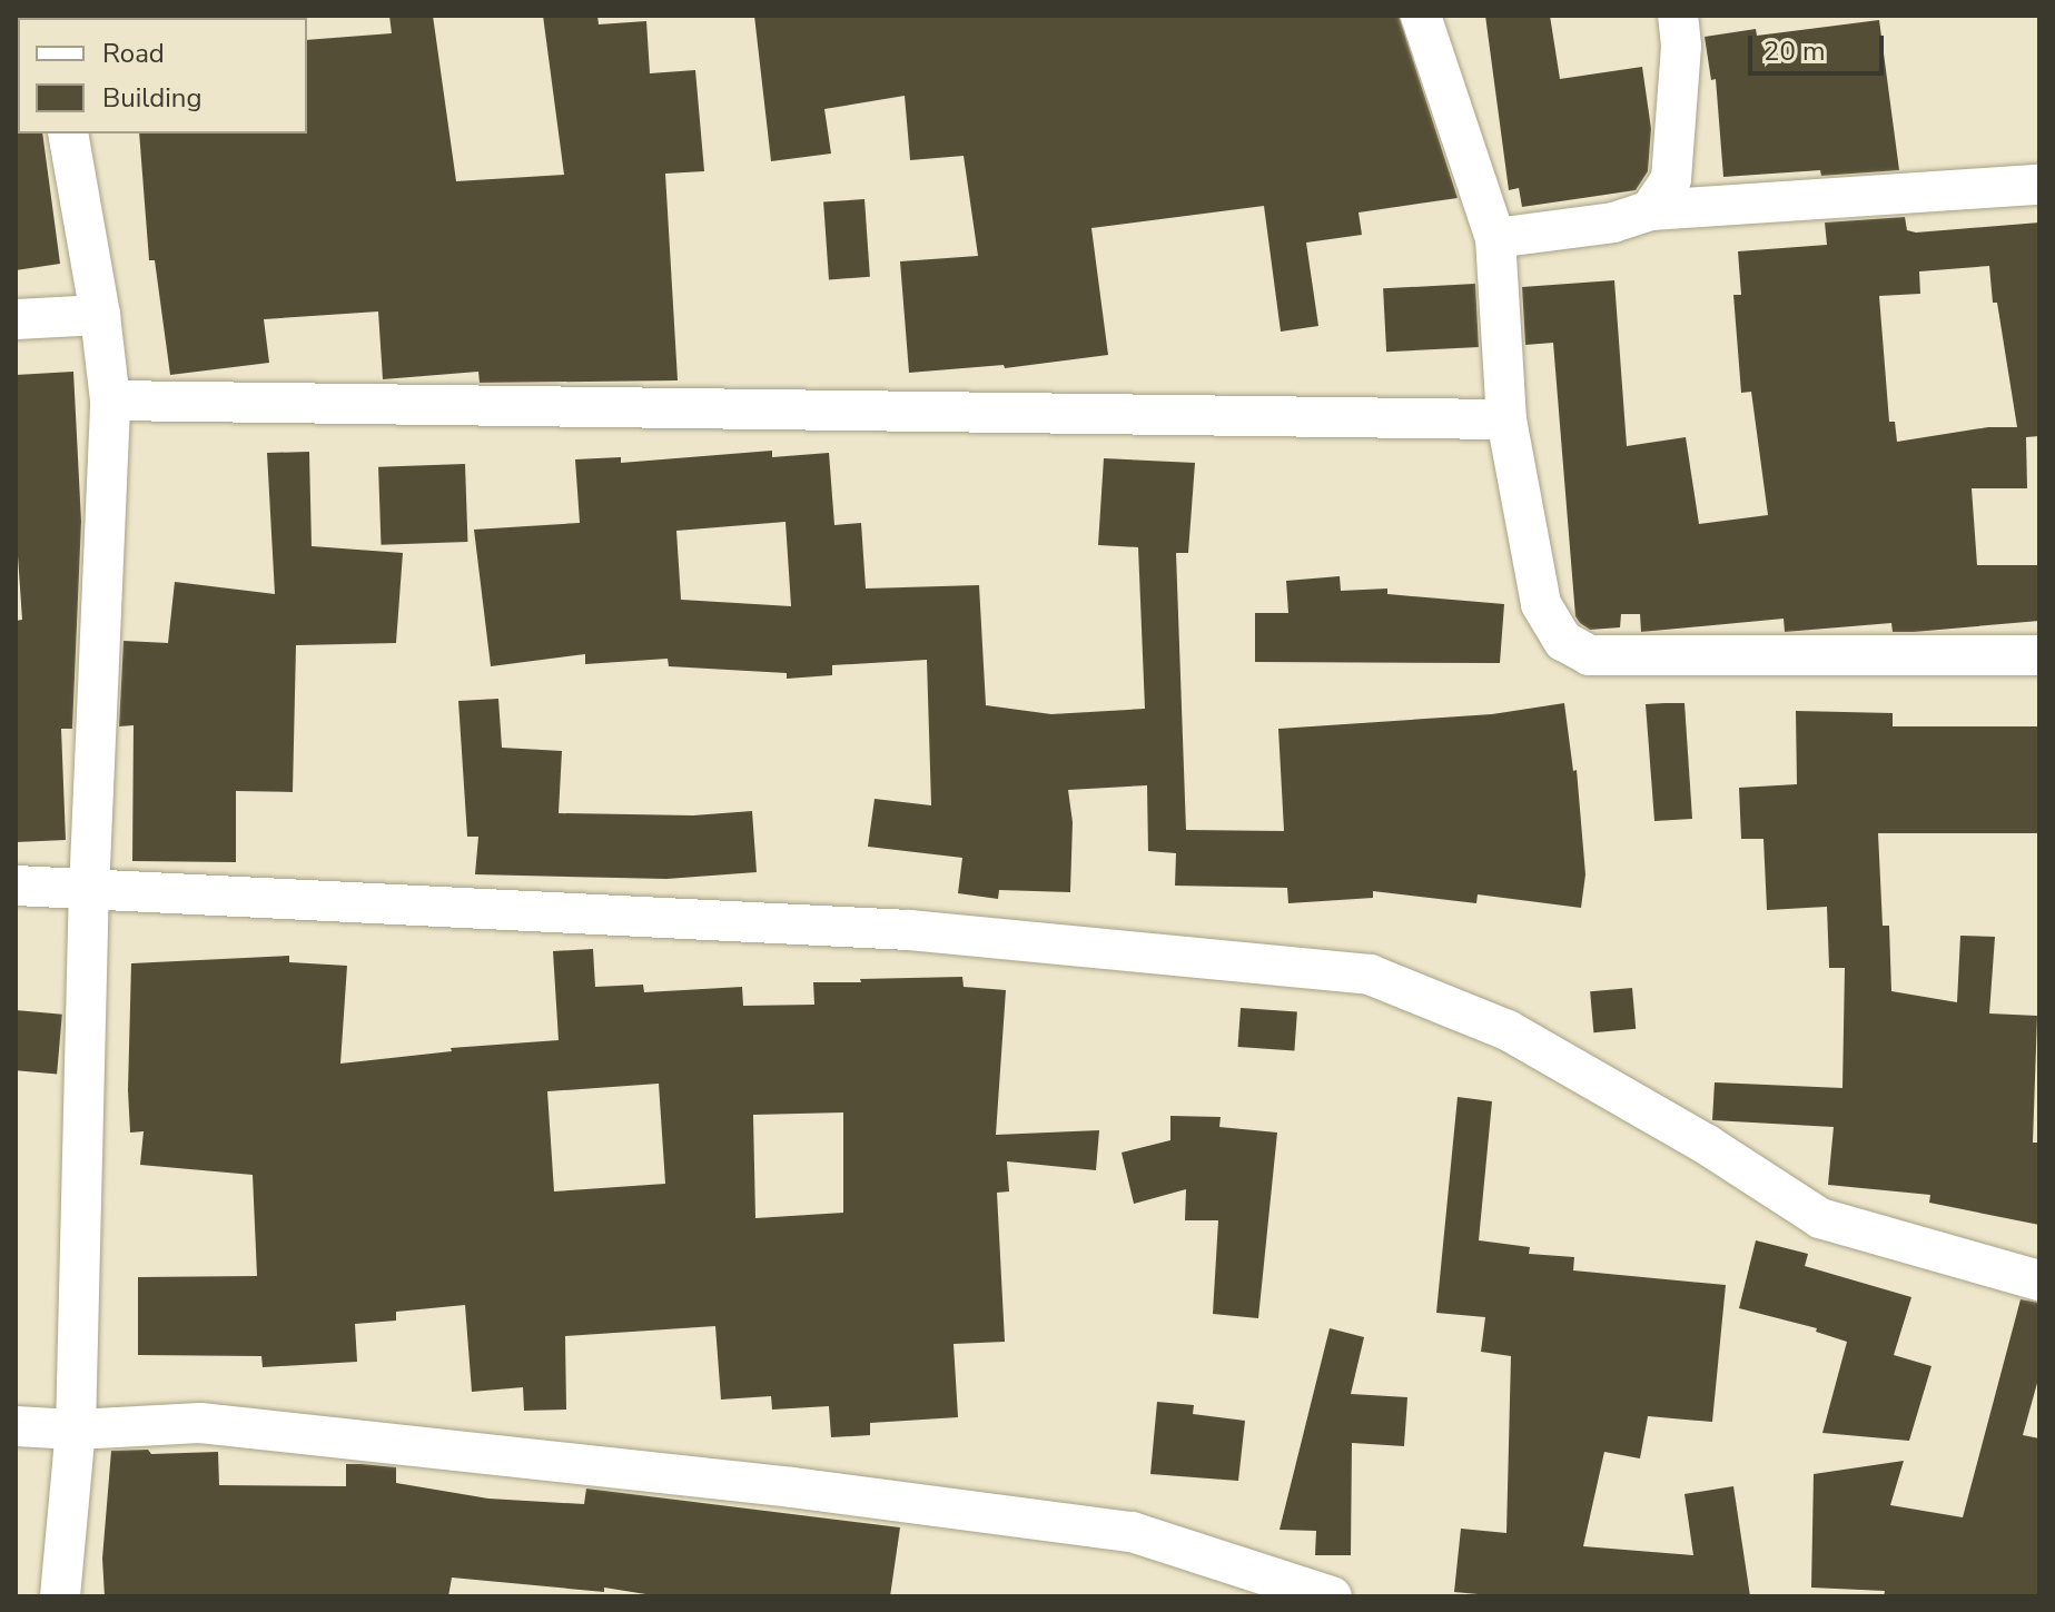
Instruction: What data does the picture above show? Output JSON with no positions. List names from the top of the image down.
{
  "legend": ["Road", "Building"],
  "scale_bar": "20 m"
}
